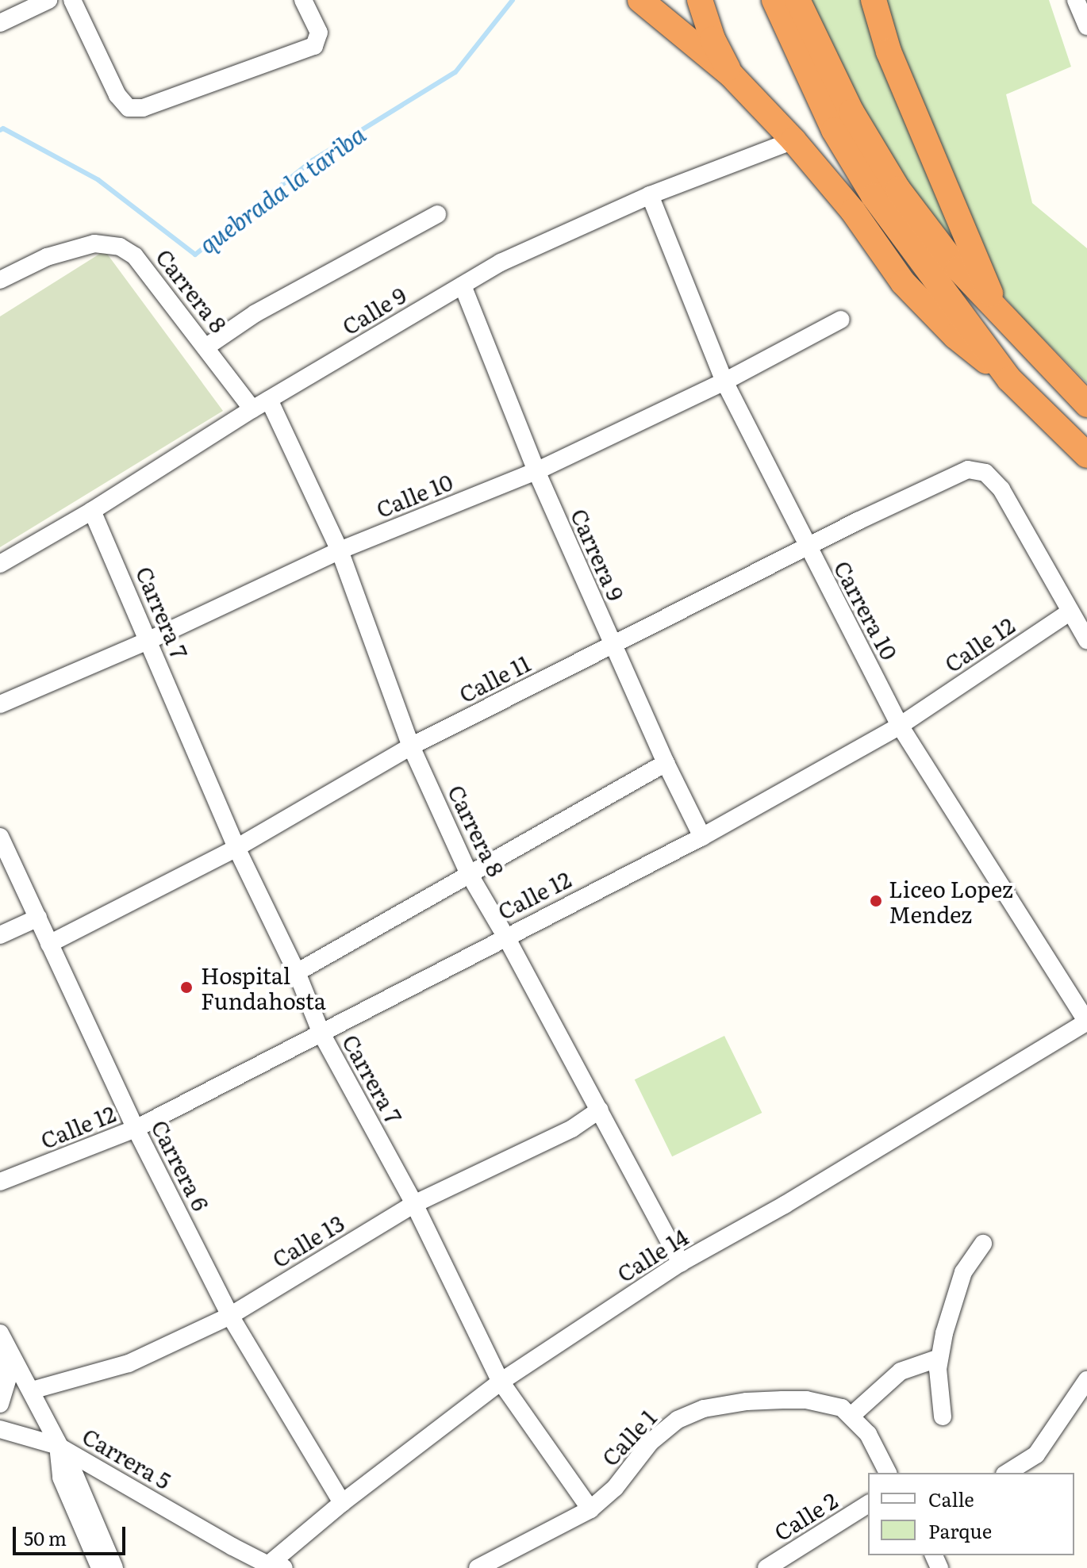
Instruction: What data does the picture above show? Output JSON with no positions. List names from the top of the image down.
{
  "streets": {
    "street": [
      "Carrera 8",
      "Calle 9",
      "Calle 10",
      "Carrera 9",
      "Carrera 10",
      "Carrera 7",
      "Calle 12",
      "Calle 11",
      "Carrera 6",
      "Calle 13",
      "Calle 14",
      "Calle 1",
      "Carrera 5",
      "Calle 2"
    ]
  },
  "crossings": [
    ["Carrera 8", "Calle 9"],
    ["Carrera 8", "Calle 10"],
    ["Carrera 8", "Calle 12"],
    ["Carrera 8", "Calle 11"],
    ["Carrera 8", "Calle 13"],
    ["Carrera 8", "Calle 14"],
    ["Calle 9", "Carrera 9"],
    ["Calle 9", "Carrera 10"],
    ["Calle 9", "Carrera 7"],
    ["Calle 10", "Carrera 9"],
    ["Calle 10", "Carrera 10"],
    ["Calle 10", "Carrera 7"],
    ["Carrera 9", "Calle 12"],
    ["Carrera 9", "Calle 11"],
    ["Carrera 10", "Calle 12"],
    ["Carrera 10", "Calle 11"],
    ["Carrera 10", "Calle 14"],
    ["Carrera 7", "Calle 12"],
    ["Carrera 7", "Calle 11"],
    ["Carrera 7", "Calle 13"],
    ["Carrera 7", "Calle 14"],
    ["Carrera 7", "Calle 1"],
    ["Calle 12", "Calle 11"],
    ["Calle 12", "Carrera 6"],
    ["Calle 11", "Carrera 6"],
    ["Carrera 6", "Calle 13"],
    ["Carrera 6", "Calle 14"],
    ["Calle 13", "Carrera 5"],
    ["Calle 14", "Carrera 5"]
  ],
  "water": ["quebrada la tariba"],
  "places": ["Liceo Lopez Mendez", "Hospital Fundahosta"],
  "legend": ["Calle", "Parque"],
  "scale_bar": "50 m"
}
